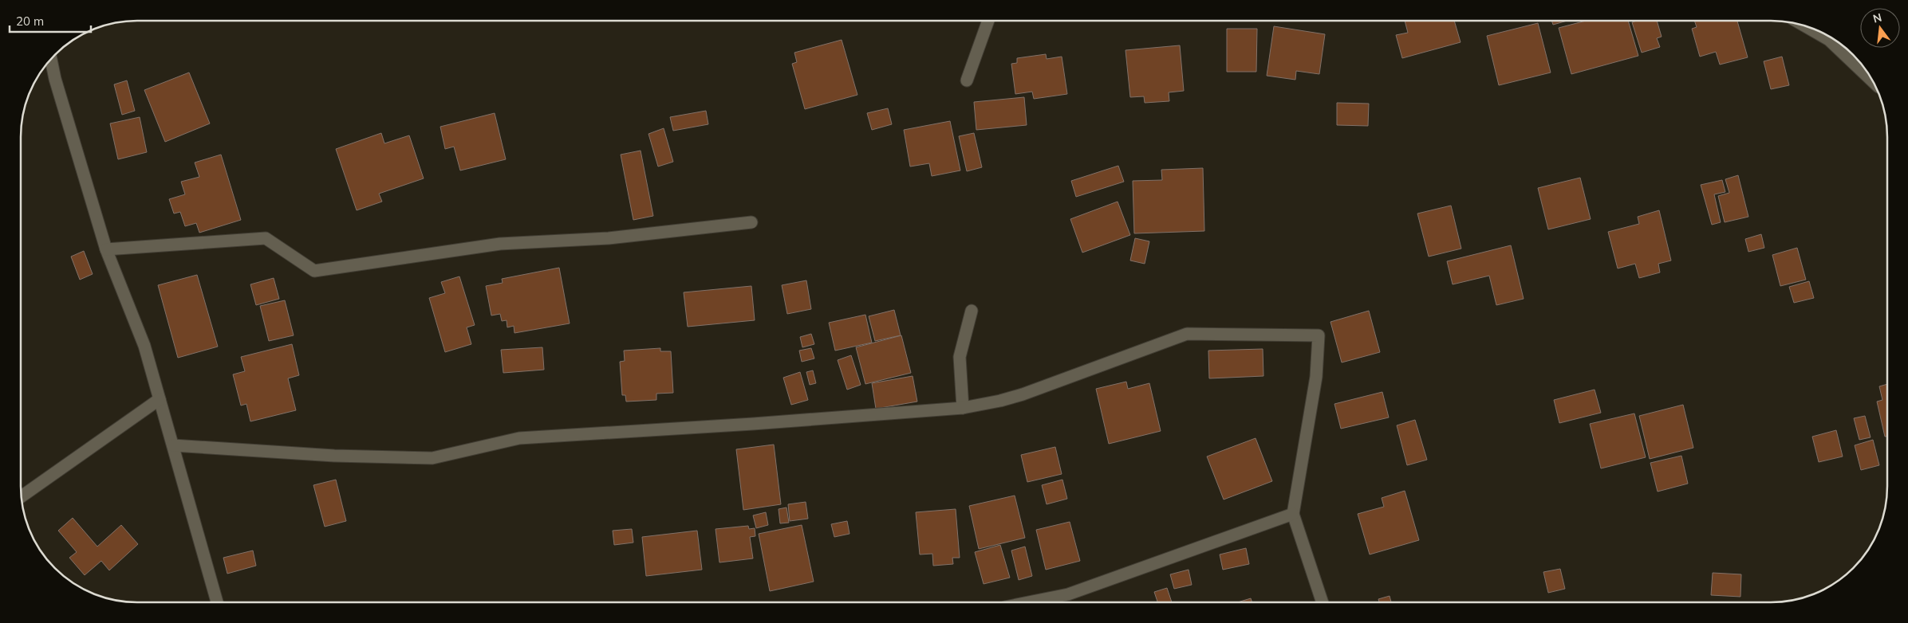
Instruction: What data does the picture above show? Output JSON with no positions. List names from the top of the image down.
{
  "scale_bar": "20 m",
  "north": "top"
}
